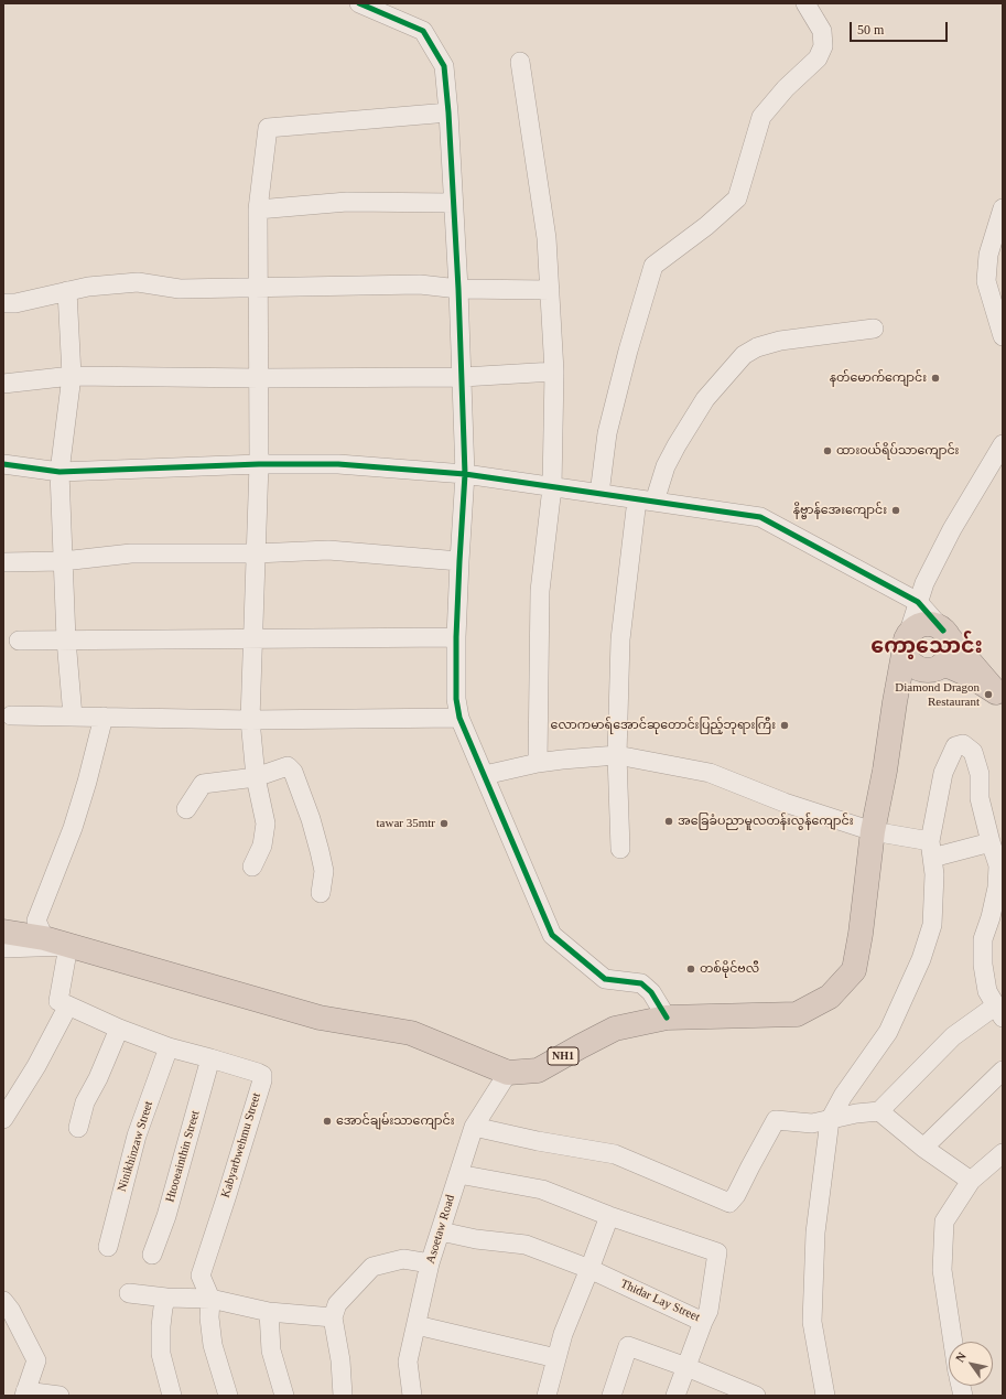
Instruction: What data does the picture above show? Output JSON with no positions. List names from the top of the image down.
{
  "streets": {
    "highway": ["NH1"],
    "street": [
      "Kabyarbwehmu Street",
      "Ninikhinzaw Street",
      "Htooeainthin Street",
      "Asoetaw Road",
      "Thidar Lay Street"
    ]
  },
  "crossings": [
    ["NH1", "Asoetaw Road"],
    ["Kabyarbwehmu Street", "Ninikhinzaw Street"],
    ["Kabyarbwehmu Street", "Htooeainthin Street"],
    ["Asoetaw Road", "Thidar Lay Street"]
  ],
  "districts": ["ကော့သောင်း"],
  "places": [
    "နတ်မောက်ကျောင်း",
    "ထားဝယ်ရိပ်သာကျောင်း",
    "နိဗ္ဗာန်အေးကျောင်း",
    "Diamond Dragon Restaurant",
    "လောကမာရ်အောင်ဆုတောင်းပြည့်ဘုရားကြီး",
    "အခြေခံပညာမူလတန်းလွန်ကျောင်း",
    "tawar 35mtr",
    "တစ်မိုင်ဗလီ",
    "အောင်ချမ်းသာကျောင်း"
  ],
  "scale_bar": "50 m",
  "north": "top left"
}
